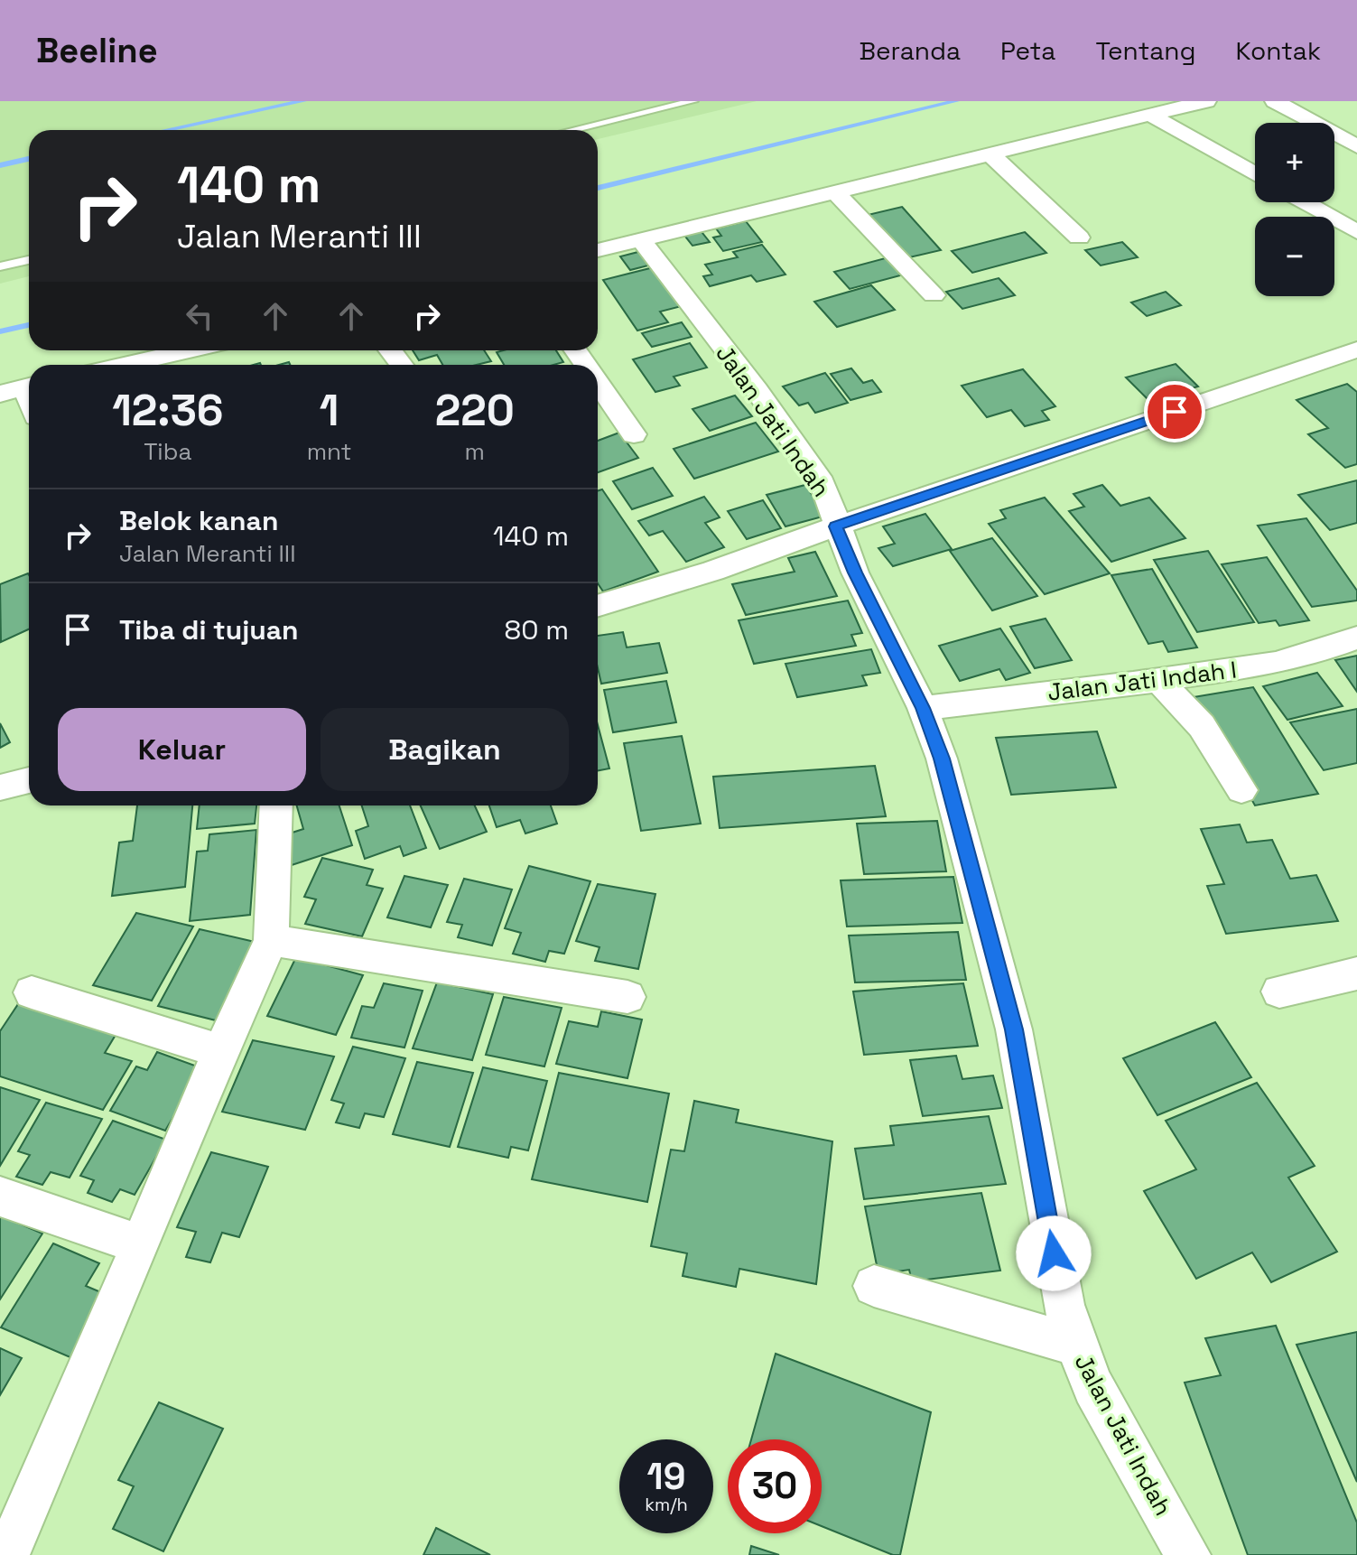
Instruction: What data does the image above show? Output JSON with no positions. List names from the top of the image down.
{
  "streets": {
    "street": ["Jalan Jati Indah", "Jalan Jati Indah I"]
  },
  "crossings": [
    ["Jalan Jati Indah", "Jalan Jati Indah I"]
  ],
  "page": {
    "header": "Beeline",
    "nav": [
      "Beranda",
      "Peta",
      "Tentang",
      "Kontak"
    ],
    "map_buttons": ["+", "−"],
    "turn": ["140 m", "Jalan Meranti III"],
    "eta": [
      "12:36",
      "Tiba",
      "1",
      "mnt",
      "220",
      "m"
    ],
    "list": [
      {
        "name": "Belok kanan",
        "note": "Jalan Meranti III",
        "value": "140 m"
      },
      {
        "name": "Tiba di tujuan",
        "value": "80 m"
      }
    ],
    "buttons": ["Keluar", "Bagikan"],
    "speed": "19 km/h",
    "limit": "30"
  }
}
